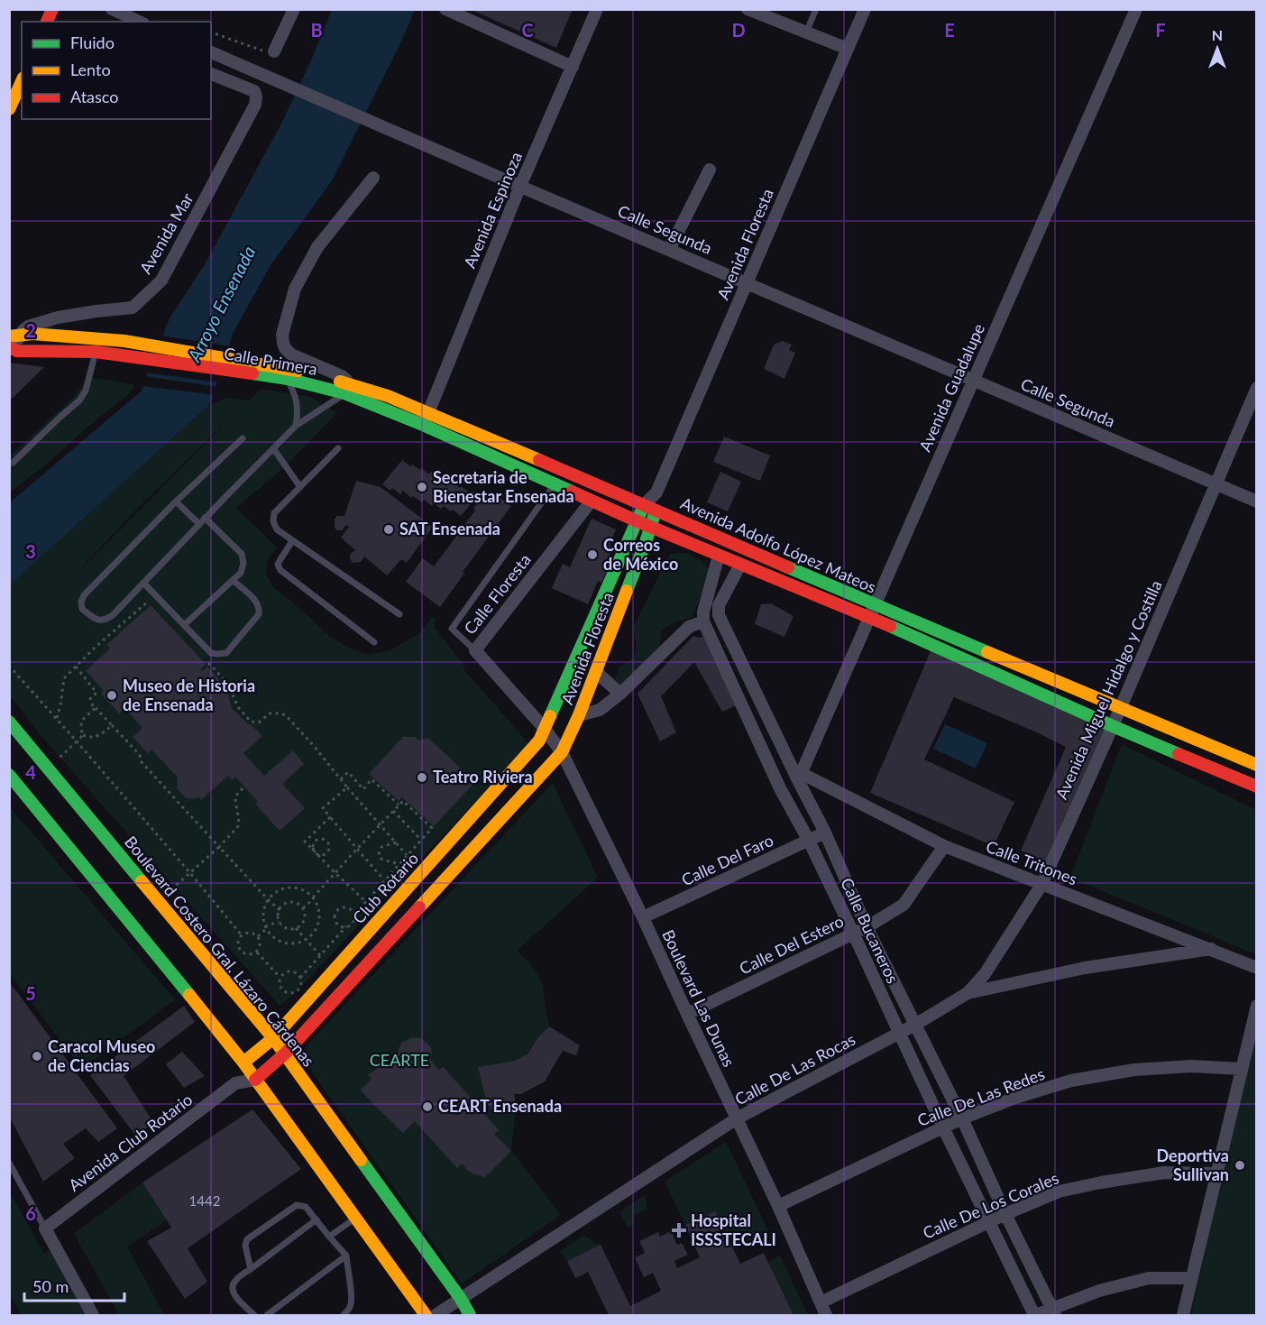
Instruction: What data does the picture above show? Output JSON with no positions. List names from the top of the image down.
{
  "streets": {
    "main road": [
      "Avenida Floresta",
      "Calle Primera",
      "Avenida Adolfo López Mateos",
      "Club Rotario",
      "Boulevard Costero Gral. Lázaro Cárdenas"
    ],
    "street": [
      "Avenida Espinoza",
      "Calle Segunda",
      "Avenida Mar",
      "Avenida Guadalupe",
      "Calle Floresta",
      "Avenida Miguel Hidalgo y Costilla",
      "Calle Del Faro",
      "Calle Tritones",
      "Calle Bucaneros",
      "Calle Del Estero",
      "Boulevard Las Dunas",
      "Calle De Las Rocas",
      "Calle De Las Redes",
      "Avenida Club Rotario",
      "Calle De Los Corales"
    ]
  },
  "crossings": [
    ["Avenida Espinoza", "Calle Segunda"],
    ["Avenida Espinoza", "Calle Primera"],
    ["Avenida Espinoza", "Avenida Adolfo López Mateos"],
    ["Calle Segunda", "Avenida Floresta"],
    ["Calle Segunda", "Avenida Guadalupe"],
    ["Calle Segunda", "Avenida Miguel Hidalgo y Costilla"],
    ["Avenida Mar", "Calle Primera"],
    ["Avenida Floresta", "Avenida Adolfo López Mateos"],
    ["Avenida Floresta", "Calle Floresta"],
    ["Avenida Floresta", "Club Rotario"],
    ["Avenida Floresta", "Boulevard Las Dunas"],
    ["Calle Primera", "Avenida Adolfo López Mateos"],
    ["Avenida Guadalupe", "Avenida Adolfo López Mateos"],
    ["Avenida Guadalupe", "Calle Tritones"],
    ["Avenida Guadalupe", "Calle Bucaneros"],
    ["Avenida Adolfo López Mateos", "Calle Floresta"],
    ["Avenida Adolfo López Mateos", "Avenida Miguel Hidalgo y Costilla"],
    ["Avenida Adolfo López Mateos", "Calle Bucaneros"],
    ["Calle Floresta", "Club Rotario"],
    ["Calle Floresta", "Boulevard Las Dunas"],
    ["Avenida Miguel Hidalgo y Costilla", "Calle Tritones"],
    ["Avenida Miguel Hidalgo y Costilla", "Calle De Las Rocas"],
    ["Calle Del Faro", "Calle Bucaneros"],
    ["Calle Del Faro", "Boulevard Las Dunas"],
    ["Calle Tritones", "Calle Bucaneros"],
    ["Calle Tritones", "Calle Del Estero"],
    ["Calle Tritones", "Calle De Las Rocas"],
    ["Club Rotario", "Boulevard Costero Gral. Lázaro Cárdenas"],
    ["Club Rotario", "Boulevard Las Dunas"],
    ["Calle Bucaneros", "Calle Del Estero"],
    ["Calle Bucaneros", "Calle De Las Rocas"],
    ["Calle Bucaneros", "Calle De Las Redes"],
    ["Calle Bucaneros", "Calle De Los Corales"],
    ["Calle Del Estero", "Boulevard Las Dunas"],
    ["Boulevard Costero Gral. Lázaro Cárdenas", "Calle De Las Rocas"],
    ["Boulevard Las Dunas", "Calle De Las Rocas"],
    ["Boulevard Las Dunas", "Calle De Las Redes"],
    ["Boulevard Las Dunas", "Calle De Los Corales"]
  ],
  "water": ["Arroyo Ensenada"],
  "parks": ["CEARTE"],
  "places": {
    "other": [
      "Secretaria de Bienestar Ensenada",
      "SAT Ensenada",
      "Correos de México",
      "Museo de Historia de Ensenada",
      "Teatro Riviera",
      "Caracol Museo de Ciencias",
      "CEART Ensenada",
      "Deportiva Sullivan"
    ],
    "health": ["Hospital ISSSTECALI"]
  },
  "house_numbers": ["1442"],
  "legend": ["Fluido", "Lento", "Atasco"],
  "scale_bar": "50 m",
  "north": "top",
  "grid": {
    "columns": [
      "B",
      "C",
      "D",
      "E",
      "F"
    ],
    "rows": [
      "2",
      "3",
      "4",
      "5",
      "6"
    ]
  }
}
